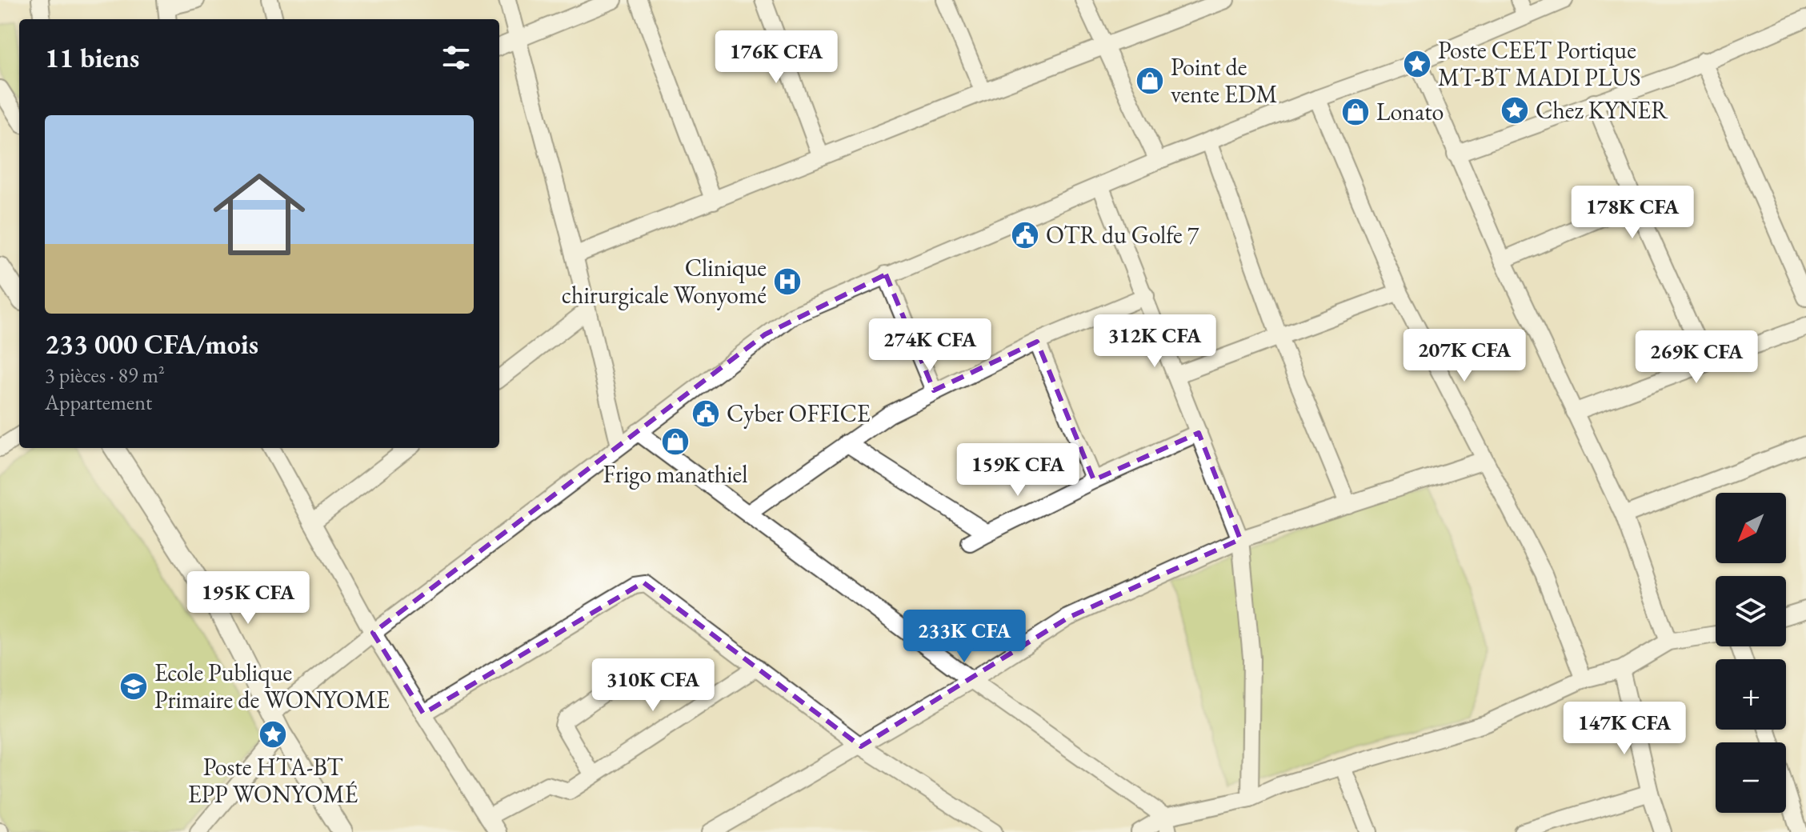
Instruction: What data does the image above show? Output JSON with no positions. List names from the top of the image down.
{
  "places": {
    "place": ["Poste CEET Portique MT-BT MADI PLUS", "Chez KYNER", "Poste HTA-BT EPP WONYOMÉ"],
    "shop": ["Point de vente EDM", "Lonato", "Frigo manathiel"],
    "public building": ["OTR du Golfe 7", "Cyber OFFICE"],
    "hospital": ["Clinique chirurgicale Wonyomé"],
    "school or university": ["Ecole Publique Primaire de WONYOME"]
  },
  "north": "bottom left",
  "page": {
    "heading": "11 biens",
    "price": [
      "176K CFA",
      "178K CFA",
      "312K CFA",
      "274K CFA",
      "207K CFA",
      "269K CFA",
      "159K CFA",
      "195K CFA",
      "233K CFA",
      "310K CFA",
      "147K CFA"
    ],
    "list": [
      {
        "name": "233 000 CFA/mois",
        "note": "3 pièces · 89 m² · Appartement"
      }
    ],
    "map_buttons": ["+", "−"]
  }
}
